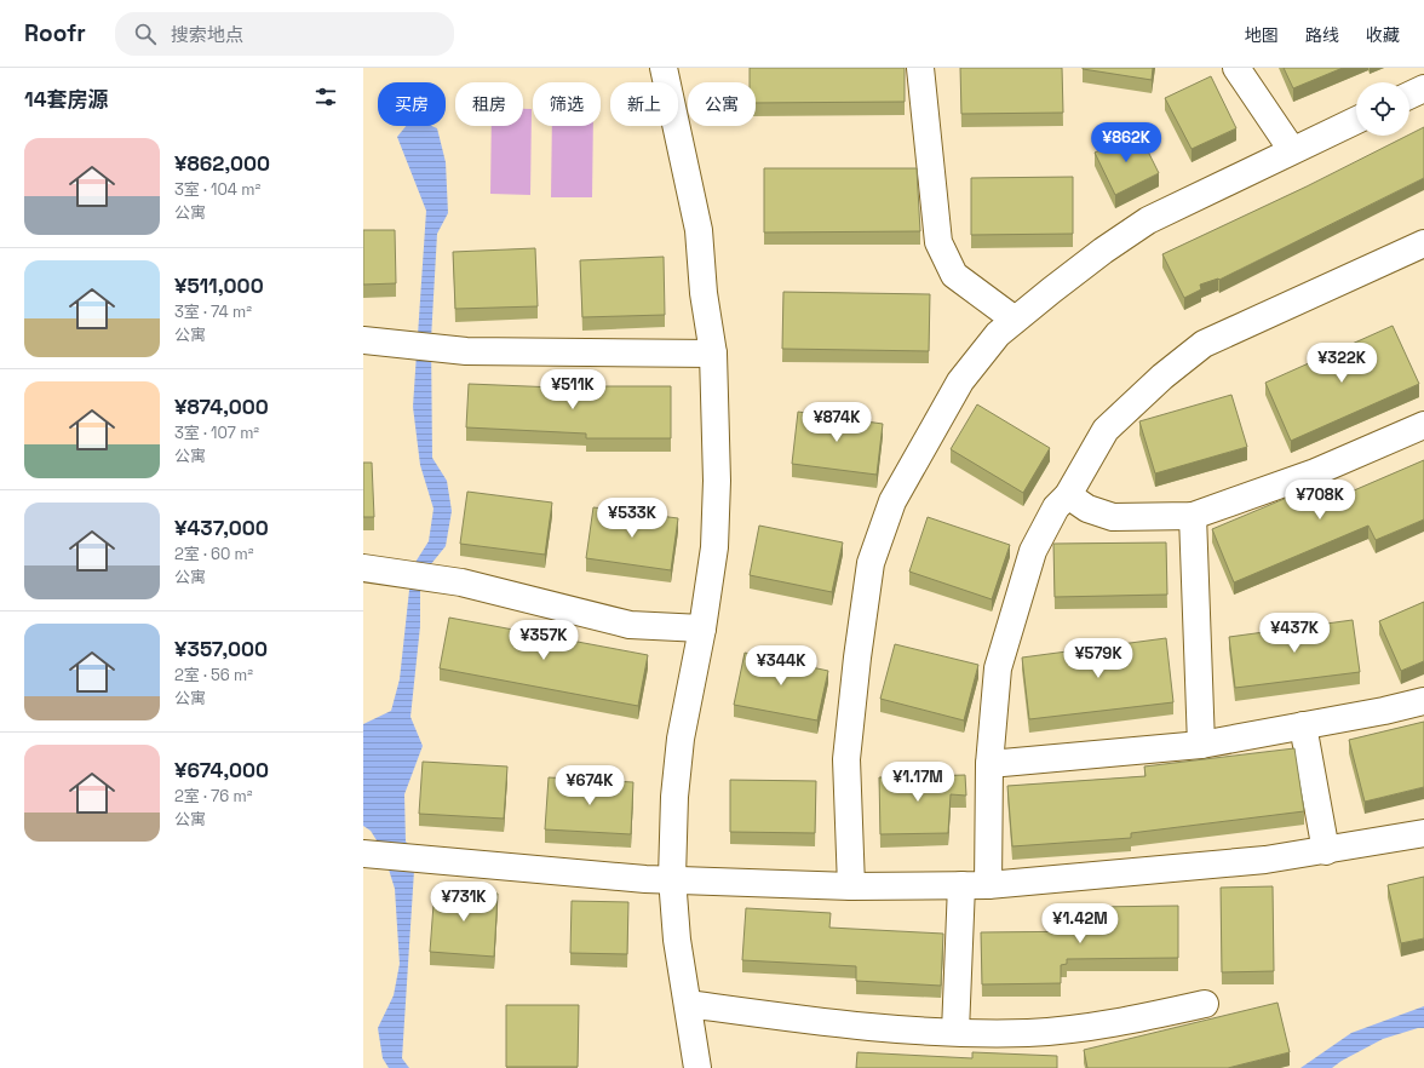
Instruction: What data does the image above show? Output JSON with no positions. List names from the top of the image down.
{
  "page": {
    "header": "Roofr",
    "search": "搜索地点",
    "nav": ["地图", "路线", "收藏"],
    "heading": "14套房源",
    "chip": [
      "买房",
      "租房",
      "筛选",
      "新上",
      "公寓"
    ],
    "price": [
      "¥862K",
      "¥322K",
      "¥511K",
      "¥874K",
      "¥708K",
      "¥533K",
      "¥437K",
      "¥357K",
      "¥579K",
      "¥344K",
      "¥1.17M",
      "¥674K",
      "¥731K",
      "¥1.42M"
    ],
    "list": [
      {
        "name": "¥862,000",
        "note": "3室 · 104 m² · 公寓"
      },
      {
        "name": "¥511,000",
        "note": "3室 · 74 m² · 公寓"
      },
      {
        "name": "¥874,000",
        "note": "3室 · 107 m² · 公寓"
      },
      {
        "name": "¥437,000",
        "note": "2室 · 60 m² · 公寓"
      },
      {
        "name": "¥357,000",
        "note": "2室 · 56 m² · 公寓"
      },
      {
        "name": "¥674,000",
        "note": "2室 · 76 m² · 公寓"
      }
    ]
  }
}
